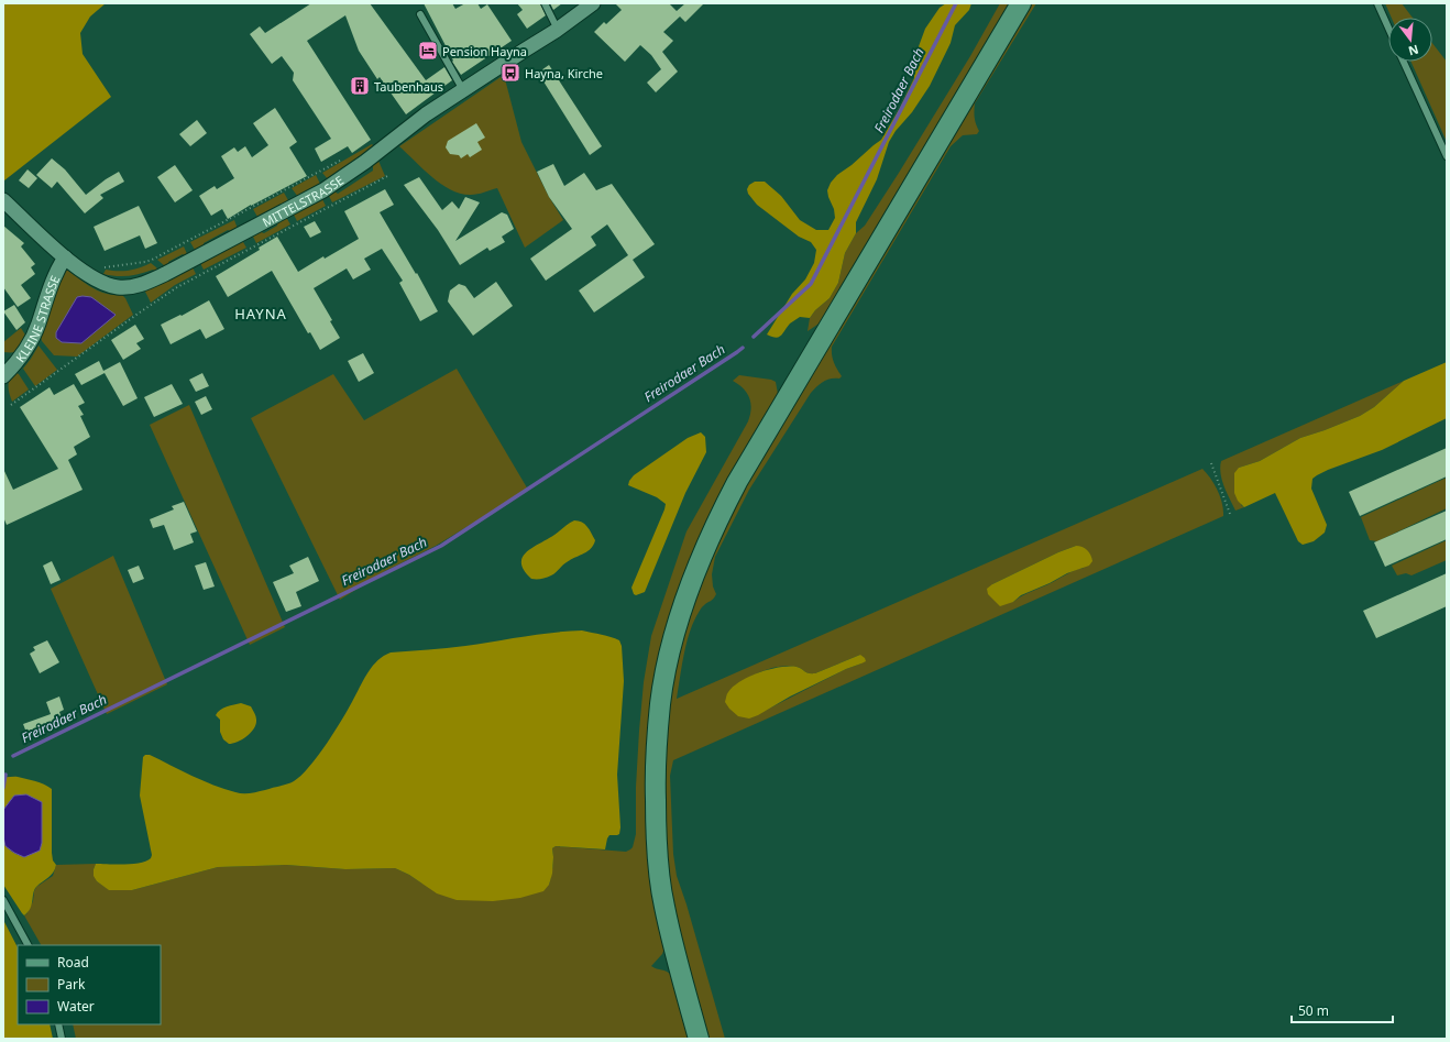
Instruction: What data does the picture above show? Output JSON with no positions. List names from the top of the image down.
{
  "streets": {
    "street": ["MITTELSTRASSE", "KLEINE STRASSE"]
  },
  "crossings": [
    ["MITTELSTRASSE", "KLEINE STRASSE"]
  ],
  "districts": ["HAYNA"],
  "water": ["Freirodaer Bach"],
  "places": {
    "hotel": ["Pension Hayna"],
    "bus stop": ["Hayna, Kirche"],
    "building": ["Taubenhaus"]
  },
  "legend": ["Road", "Park", "Water"],
  "scale_bar": "50 m",
  "north": "bottom"
}
